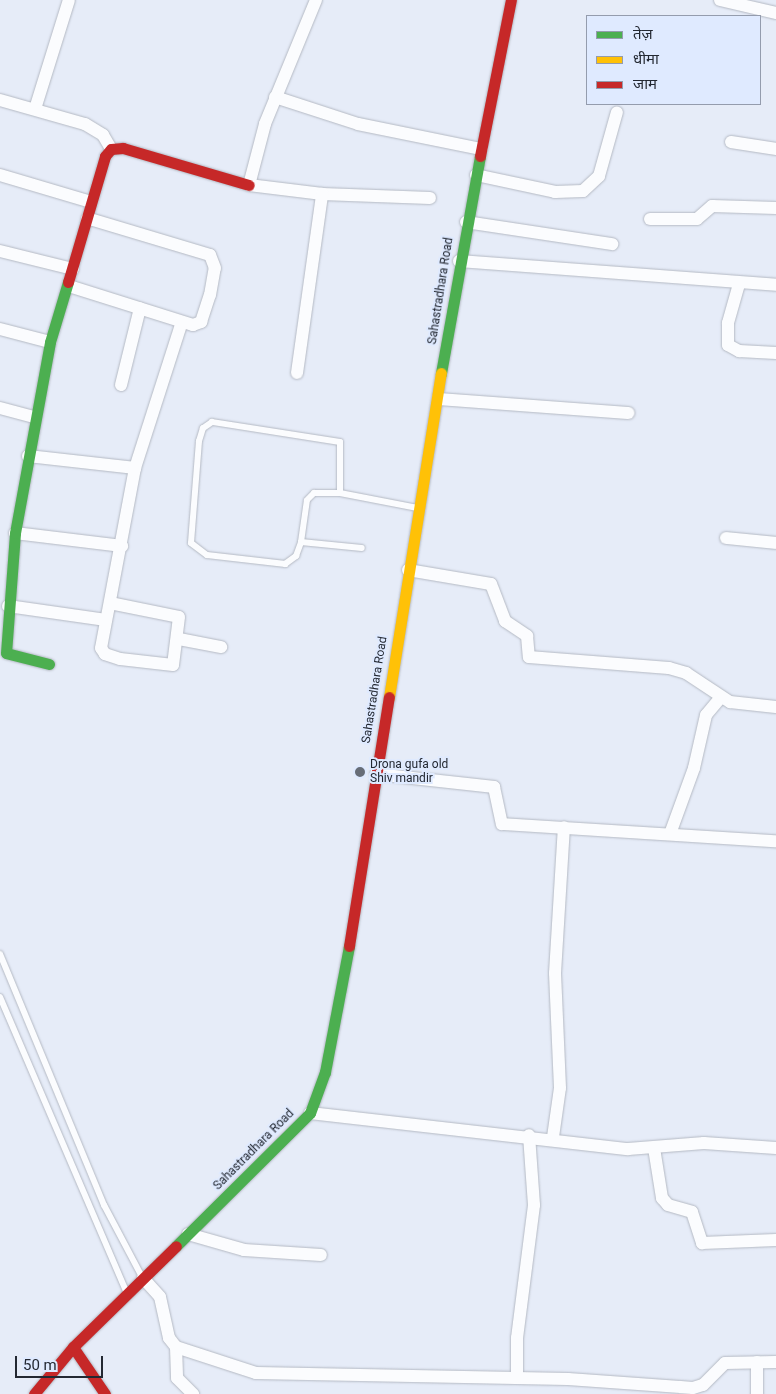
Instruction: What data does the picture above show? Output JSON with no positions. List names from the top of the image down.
{
  "streets": {
    "main road": ["Sahastradhara Road"]
  },
  "places": ["Drona gufa old Shiv mandir"],
  "legend": ["तेज़", "धीमा", "जाम"],
  "scale_bar": "50 m"
}
